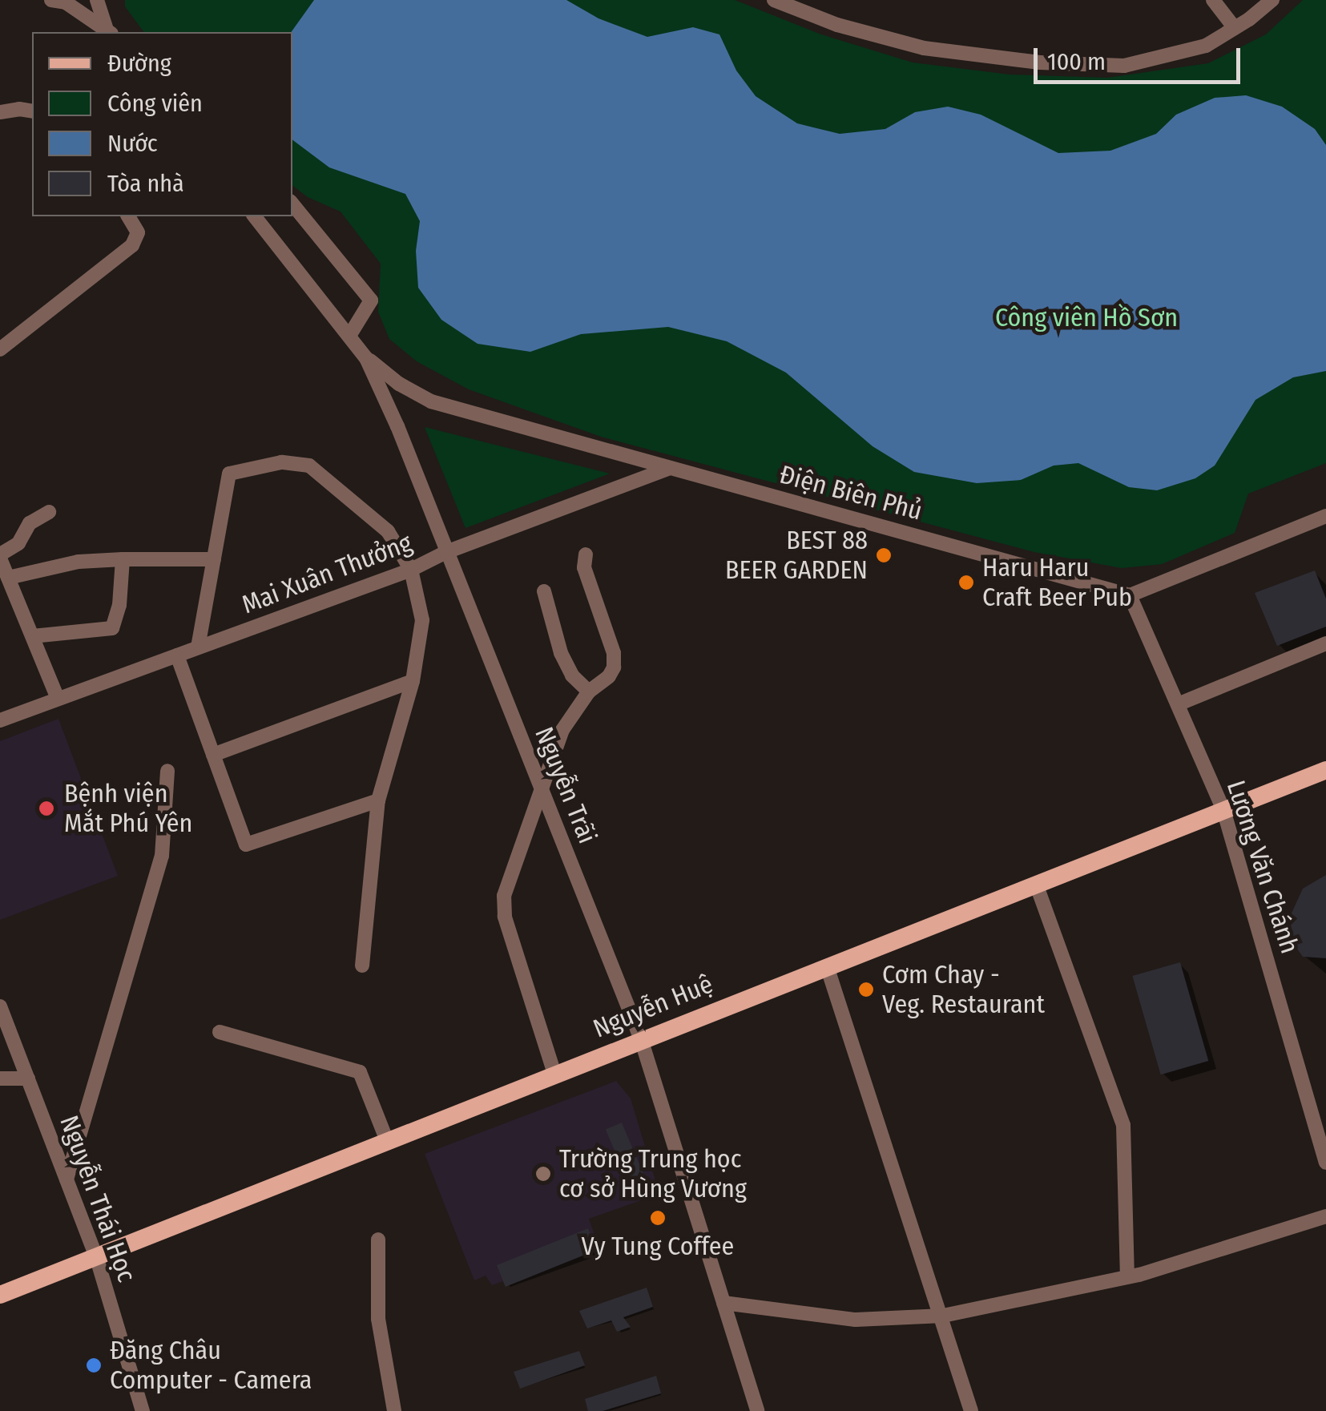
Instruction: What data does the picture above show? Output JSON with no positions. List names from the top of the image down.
{
  "streets": {
    "main road": ["Nguyễn Huệ"],
    "street": [
      "Điện Biên Phủ",
      "Mai Xuân Thưởng",
      "Nguyễn Trãi",
      "Lương Văn Chánh",
      "Nguyễn Thái Học"
    ]
  },
  "crossings": [
    ["Điện Biên Phủ", "Mai Xuân Thưởng"],
    ["Điện Biên Phủ", "Nguyễn Trãi"],
    ["Điện Biên Phủ", "Lương Văn Chánh"],
    ["Mai Xuân Thưởng", "Nguyễn Trãi"],
    ["Nguyễn Trãi", "Nguyễn Huệ"],
    ["Lương Văn Chánh", "Nguyễn Huệ"],
    ["Nguyễn Huệ", "Nguyễn Thái Học"]
  ],
  "parks": ["Công viên Hồ Sơn"],
  "places": [
    "BEST 88 BEER GARDEN",
    "Haru Haru Craft Beer Pub",
    "Bệnh viện Mắt Phú Yên",
    "Cơm Chay - Veg. Restaurant",
    "Trường Trung học cơ sở Hùng Vương",
    "Vy Tung Coffee",
    "Đăng Châu Computer - Camera"
  ],
  "legend": [
    "Đường",
    "Công viên",
    "Nước",
    "Tòa nhà"
  ],
  "scale_bar": "100 m"
}
